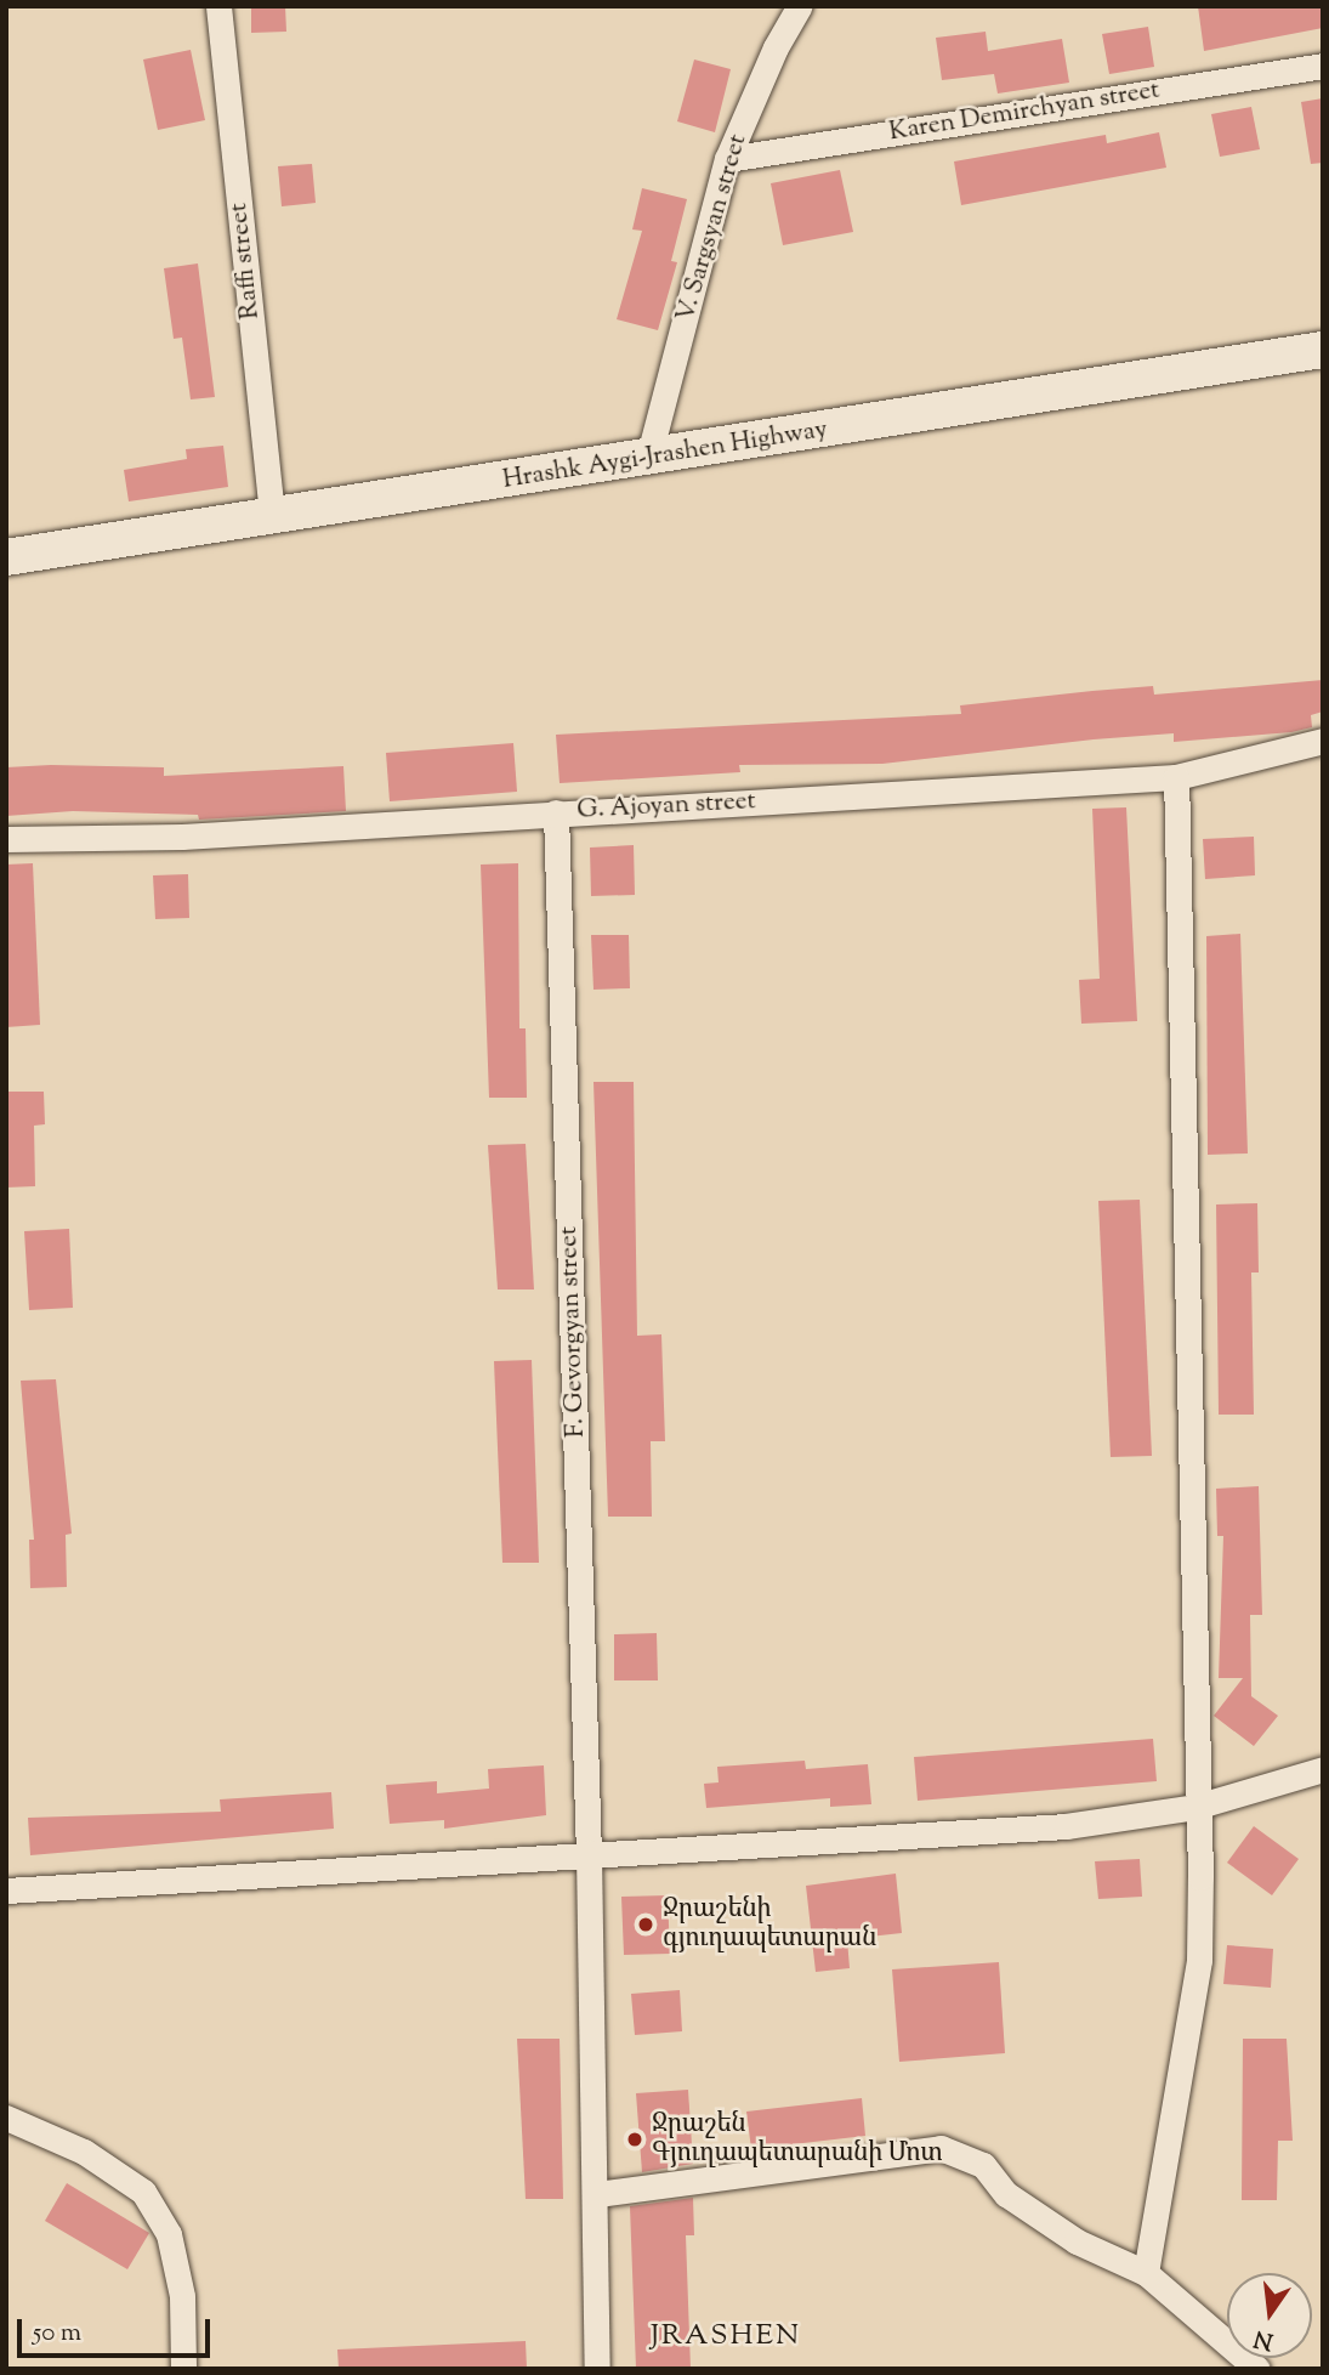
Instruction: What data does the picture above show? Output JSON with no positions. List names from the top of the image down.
{
  "streets": {
    "street": [
      "Karen Demirchyan street",
      "V. Sargsyan street",
      "Raffi street",
      "Hrashk Aygi-Jrashen Highway",
      "G. Ajoyan street",
      "F. Gevorgyan street"
    ]
  },
  "crossings": [
    ["Karen Demirchyan street", "V. Sargsyan street"],
    ["V. Sargsyan street", "Hrashk Aygi-Jrashen Highway"],
    ["Raffi street", "Hrashk Aygi-Jrashen Highway"],
    ["G. Ajoyan street", "F. Gevorgyan street"]
  ],
  "districts": ["JRASHEN"],
  "places": ["Ջրաշենի գյուղապետարան", "Ջրաշեն Գյուղապետարանի Մոտ"],
  "scale_bar": "50 m",
  "north": "bottom"
}
